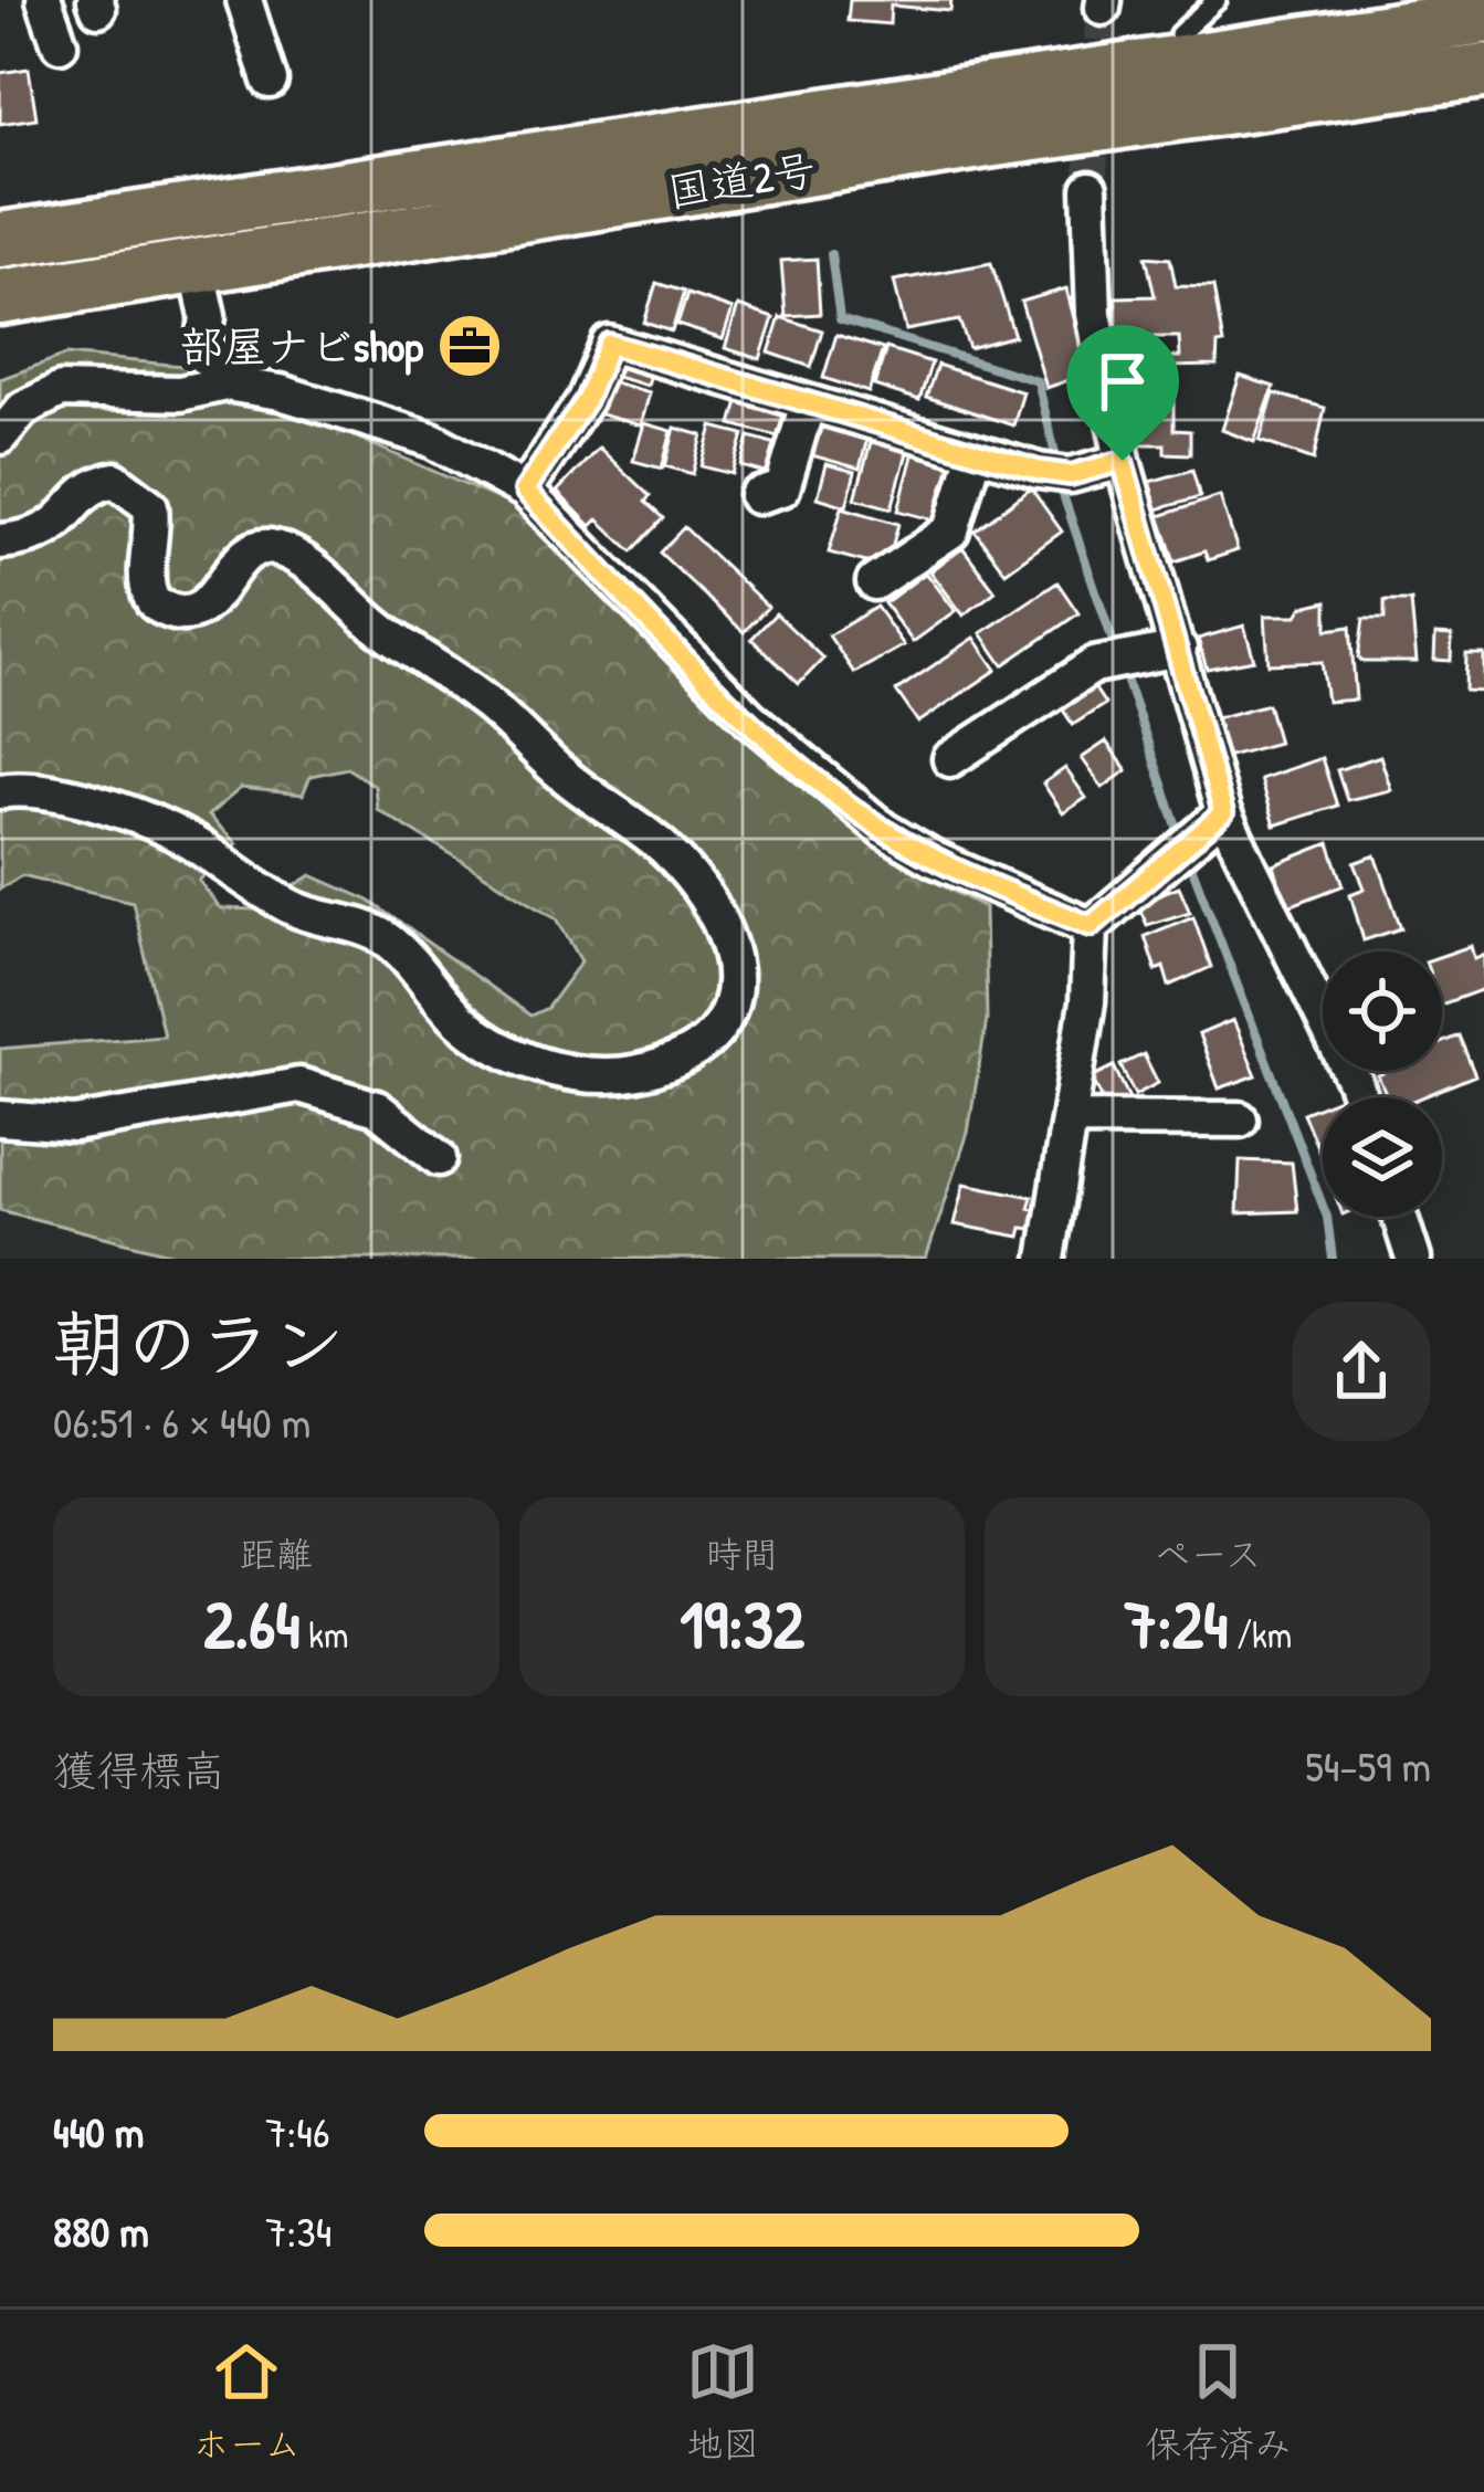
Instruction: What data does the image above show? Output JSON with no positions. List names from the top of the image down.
{
  "streets": {
    "highway": ["国道2号"]
  },
  "places": {
    "office": ["部屋ナビshop"]
  },
  "page": {
    "heading": ["朝のラン", "06:51 · 6 × 440 m"],
    "stats": [
      ["距離", "2.64 km"],
      ["時間", "19:32"],
      ["ペース", "7:24 /km"]
    ],
    "chart": ["獲得標高", "54–59 m"],
    "list": [
      {
        "name": "440 m",
        "note": "7:46"
      },
      {
        "name": "880 m",
        "note": "7:34"
      }
    ],
    "tabs": ["ホーム", "地図", "保存済み"]
  }
}
